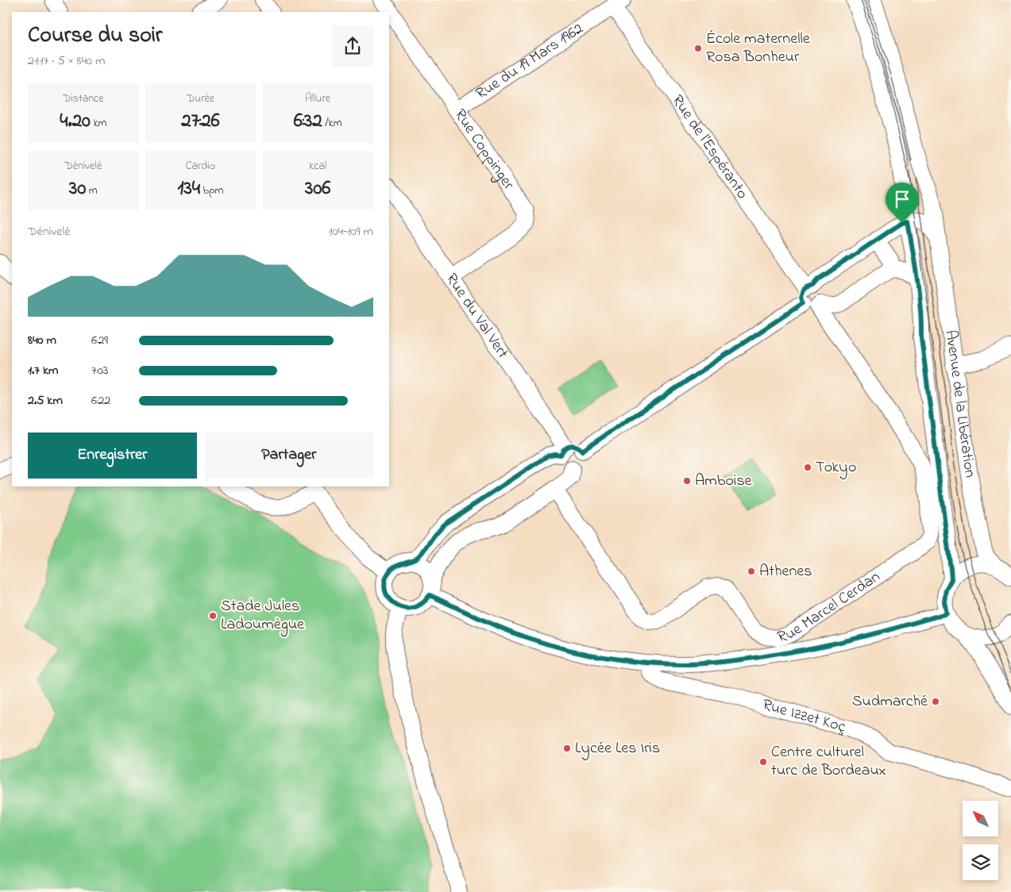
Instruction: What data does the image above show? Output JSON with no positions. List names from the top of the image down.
{
  "streets": {
    "street": [
      "Rue du 19 Mars 1962",
      "Rue de l'Espéranto",
      "Rue Coppinger",
      "Rue du Val Vert",
      "Avenue de la Libération",
      "Rue Marcel Cerdan",
      "Rue Izzet Koç"
    ]
  },
  "crossings": [
    ["Rue du 19 Mars 1962", "Rue de l'Espéranto"],
    ["Rue du 19 Mars 1962", "Rue Coppinger"],
    ["Rue de l'Espéranto", "Rue Marcel Cerdan"],
    ["Rue Coppinger", "Rue du Val Vert"]
  ],
  "places": [
    "École maternelle Rosa Bonheur",
    "Tokyo",
    "Amboise",
    "Athenes",
    "Stade Jules Ladoumègue",
    "Sudmarché",
    "Lycée Les Iris",
    "Centre culturel turc de Bordeaux"
  ],
  "north": "top left",
  "page": {
    "heading": ["Course du soir", "21:17 · 5 × 840 m"],
    "stats": [
      ["Distance", "4.20 km"],
      ["Durée", "27:26"],
      ["Allure", "6:32 /km"],
      ["Dénivelé", "30 m"],
      ["Cardio", "134 bpm"],
      ["kcal", "306"]
    ],
    "chart": ["Dénivelé", "104–109 m"],
    "list": [
      {
        "name": "840 m",
        "note": "6:29"
      },
      {
        "name": "1.7 km",
        "note": "7:03"
      },
      {
        "name": "2.5 km",
        "note": "6:22"
      }
    ],
    "buttons": ["Enregistrer", "Partager"]
  }
}
